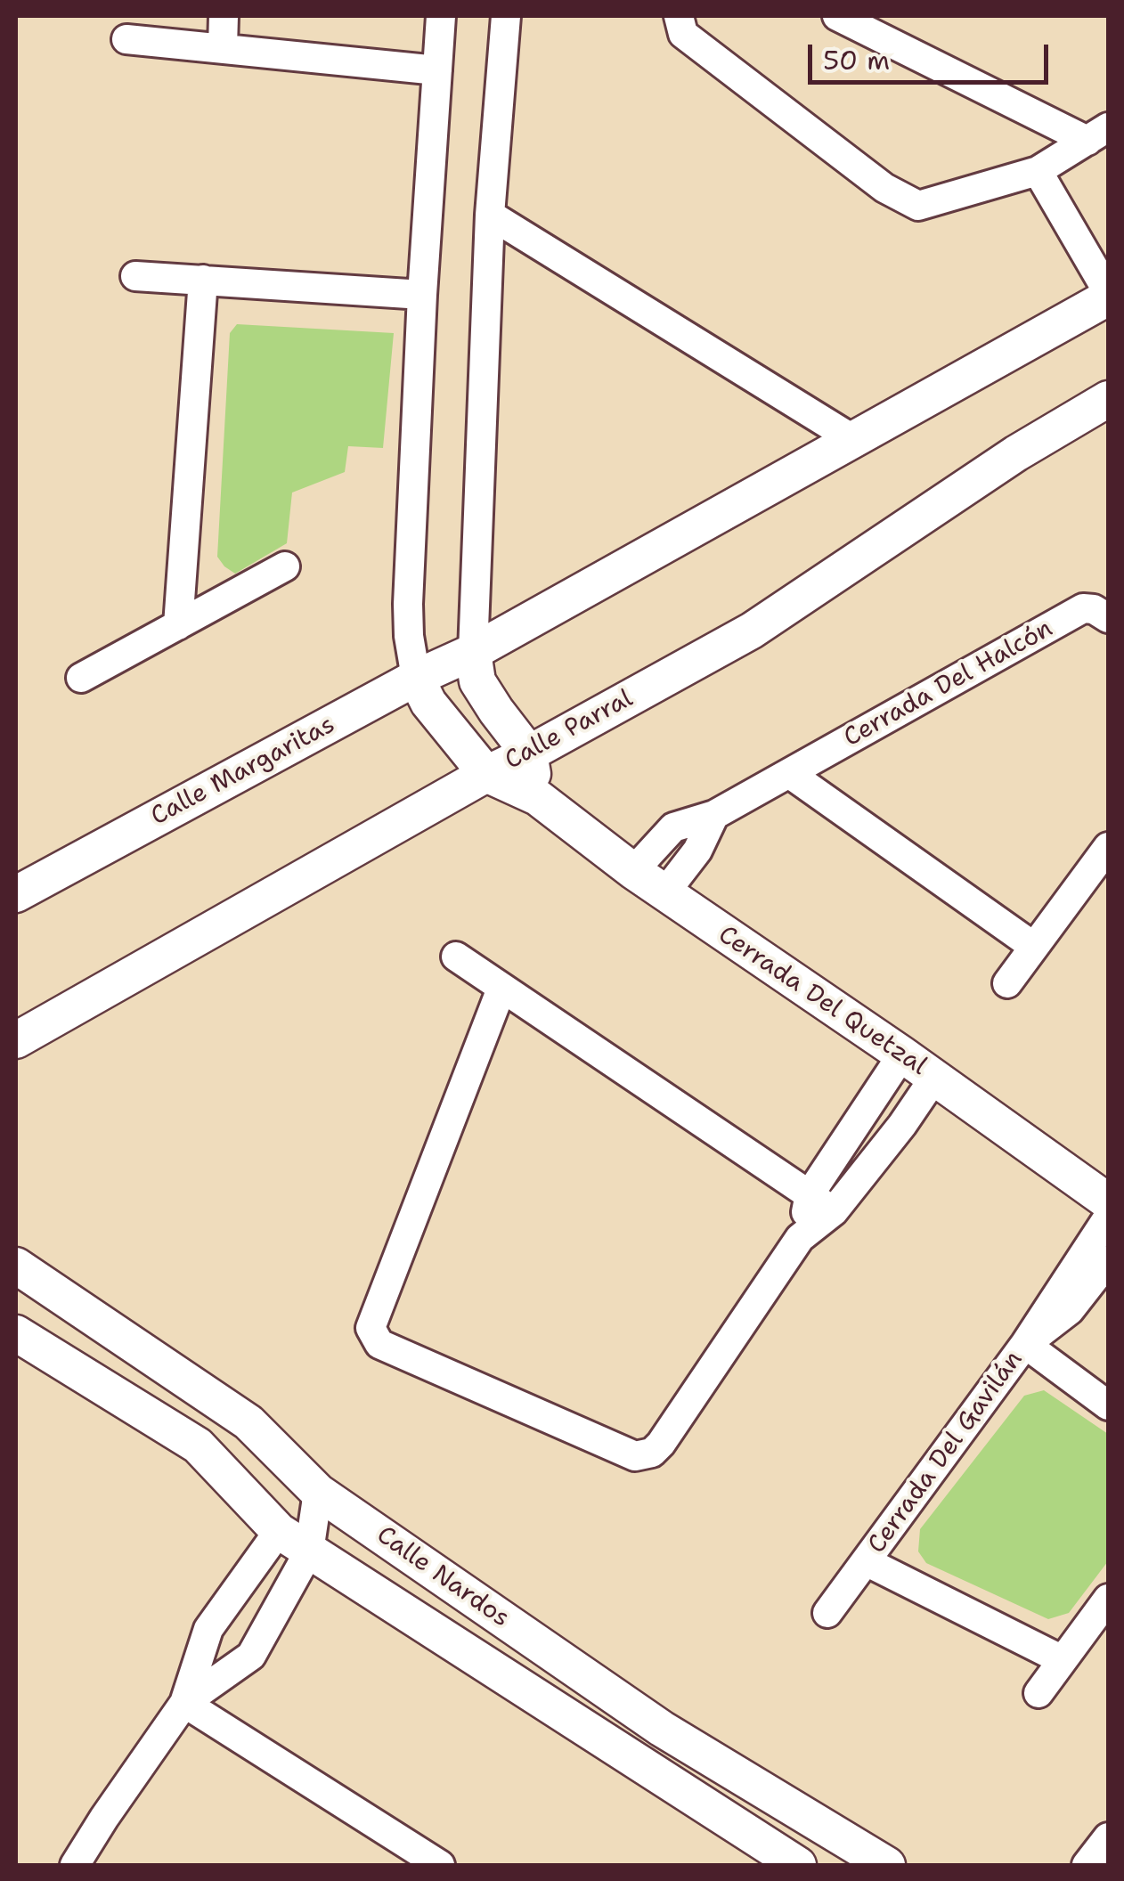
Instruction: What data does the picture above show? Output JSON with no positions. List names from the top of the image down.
{
  "streets": {
    "street": [
      "Cerrada Del Halcón",
      "Calle Parral",
      "Calle Margaritas",
      "Cerrada Del Quetzal",
      "Cerrada Del Gavilán",
      "Calle Nardos"
    ]
  },
  "crossings": [
    ["Cerrada Del Halcón", "Cerrada Del Quetzal"],
    ["Calle Parral", "Cerrada Del Quetzal"]
  ],
  "scale_bar": "50 m"
}
